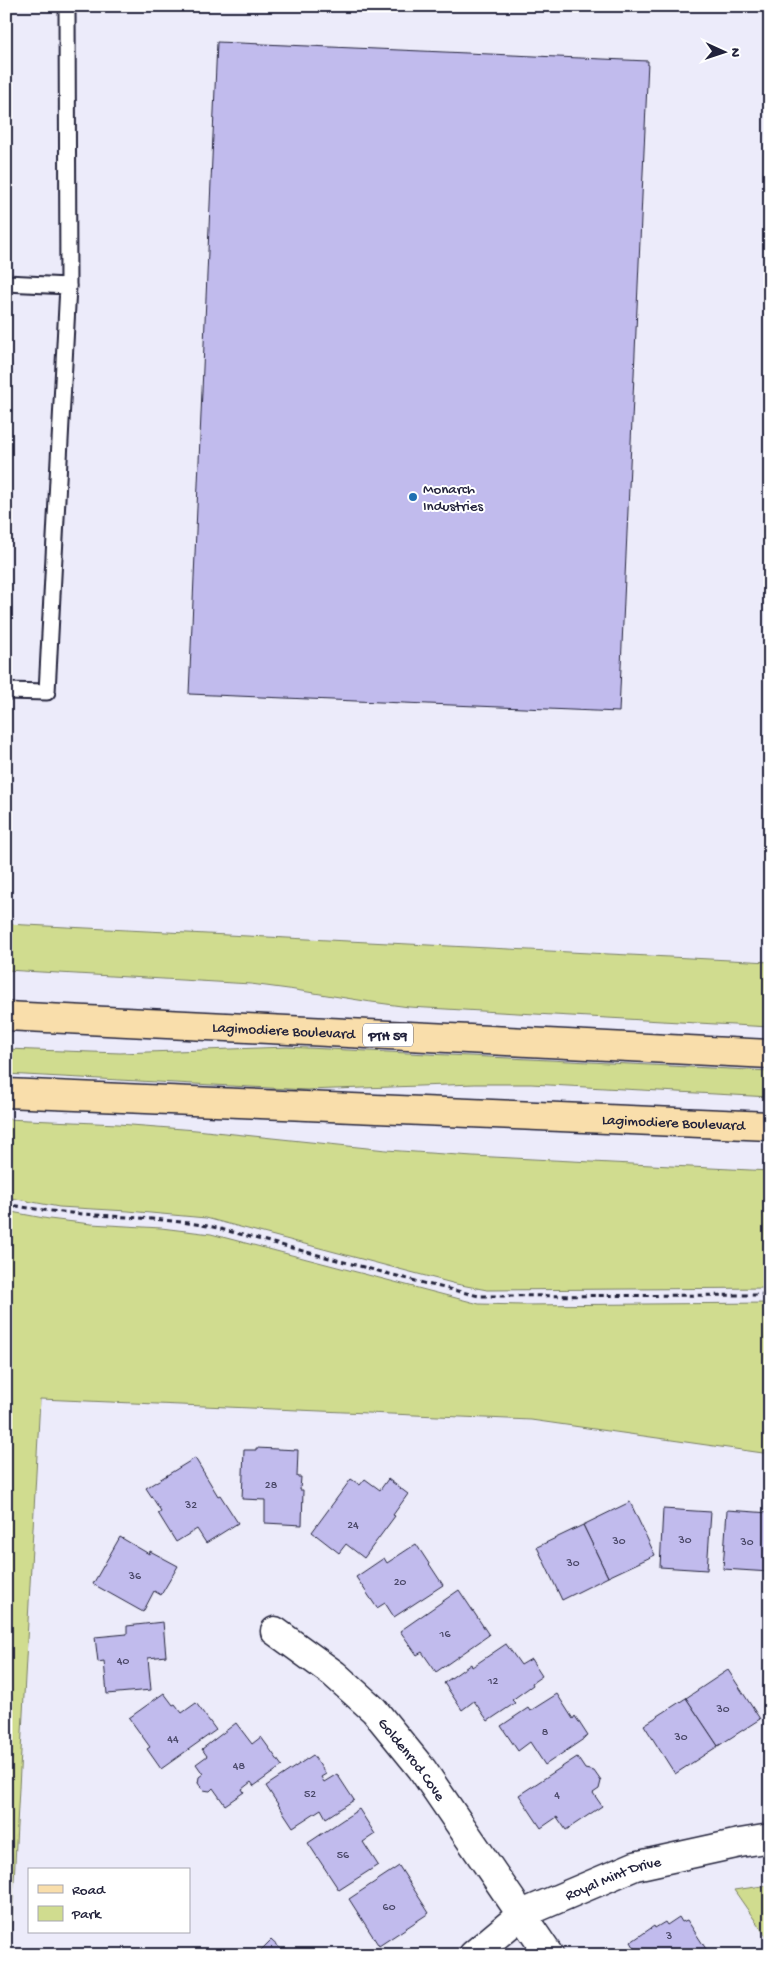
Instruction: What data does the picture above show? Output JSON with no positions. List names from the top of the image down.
{
  "streets": {
    "main road": ["Lagimodiere Boulevard", "PTH 59"],
    "street": ["Goldenrod Cove", "Royal Mint Drive"]
  },
  "crossings": [
    ["Goldenrod Cove", "Royal Mint Drive"]
  ],
  "places": ["Monarch Industries"],
  "house_numbers": [
    "28",
    "32",
    "24",
    "30",
    "30",
    "30",
    "30",
    "36",
    "20",
    "16",
    "40",
    "12",
    "30",
    "8",
    "30",
    "44",
    "48",
    "52",
    "4",
    "56",
    "60",
    "3"
  ],
  "legend": ["Road", "Park"],
  "north": "right"
}
